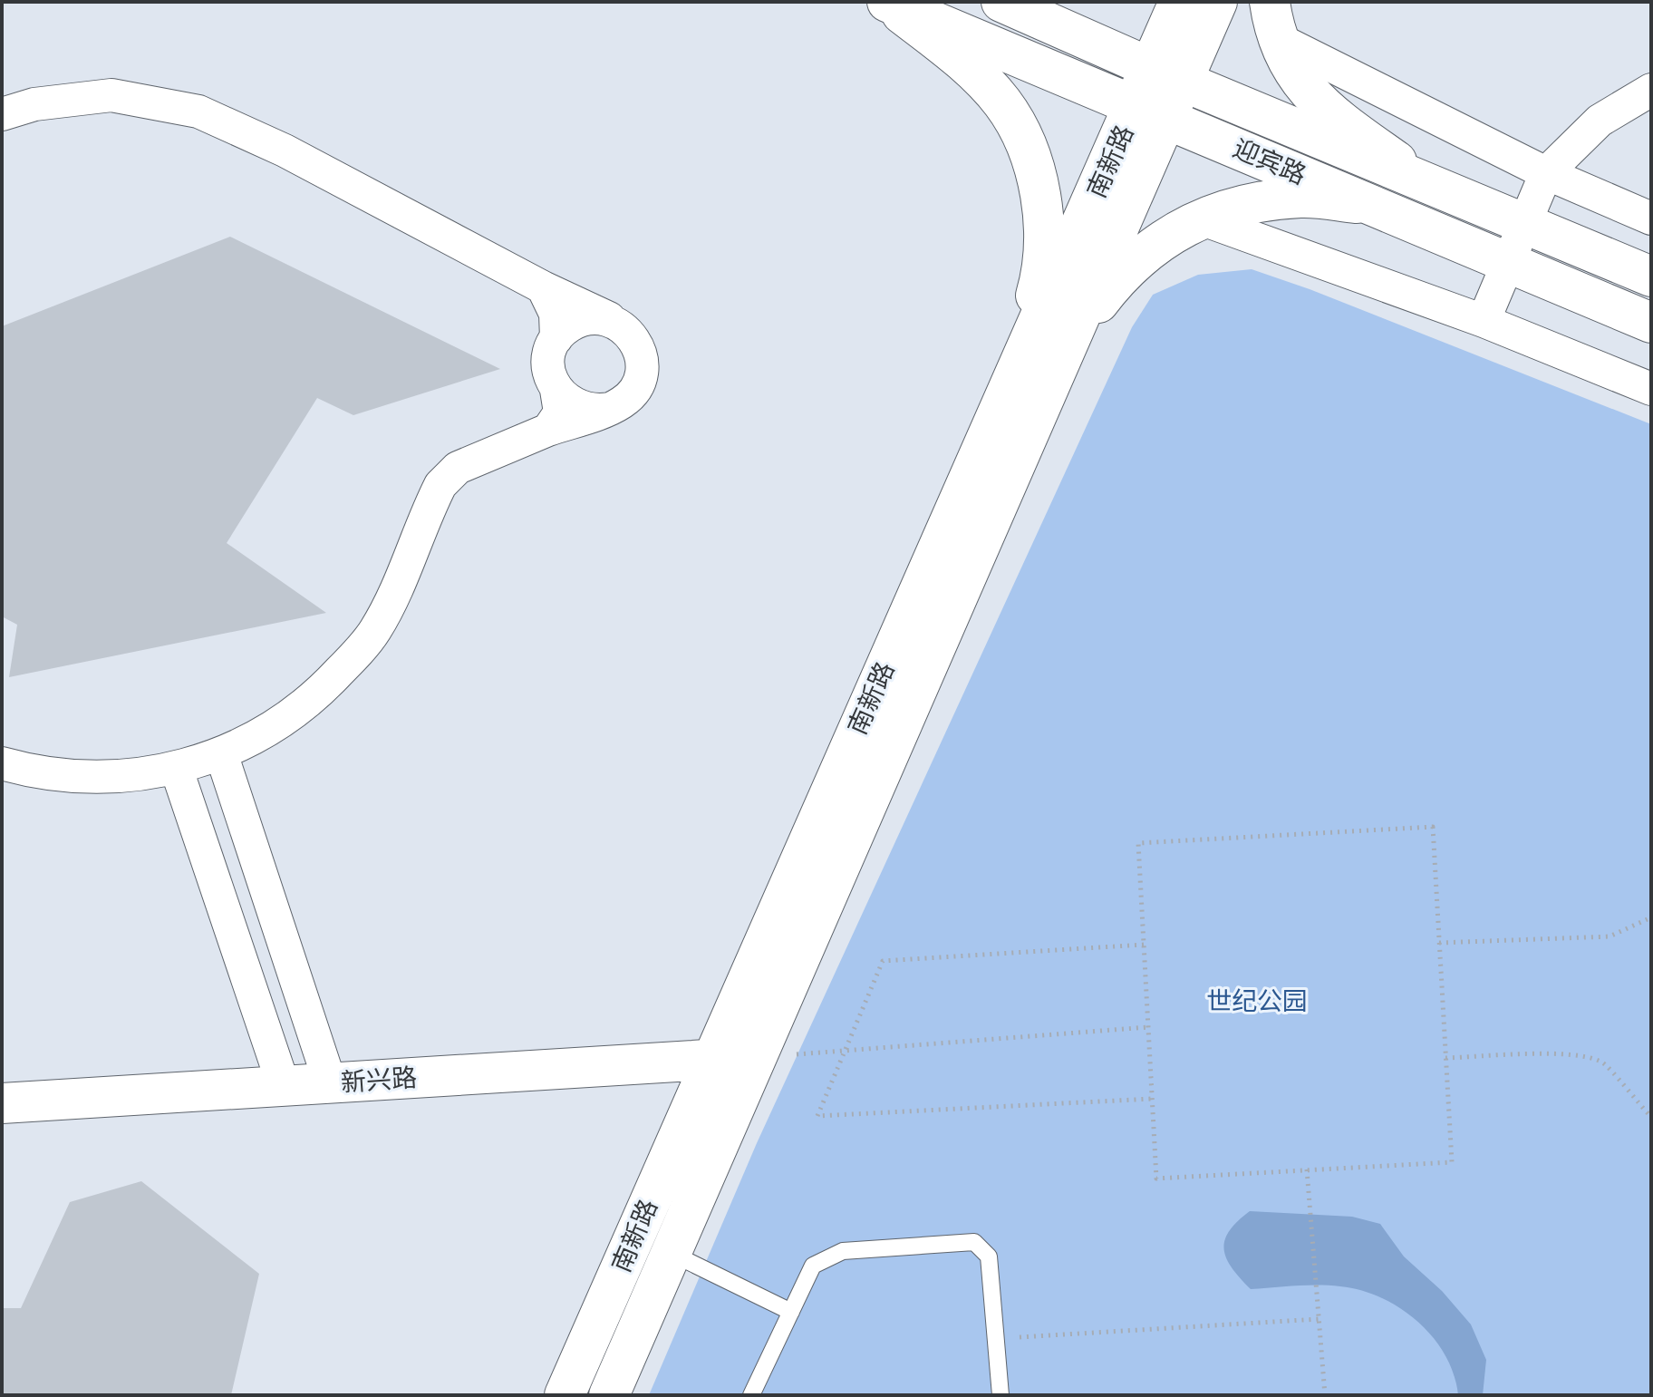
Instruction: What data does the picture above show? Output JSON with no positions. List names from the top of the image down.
{
  "streets": {
    "street": ["南新路", "迎宾路", "新兴路"]
  },
  "crossings": [
    ["南新路", "迎宾路"],
    ["南新路", "新兴路"]
  ],
  "parks": ["世纪公园"]
}
